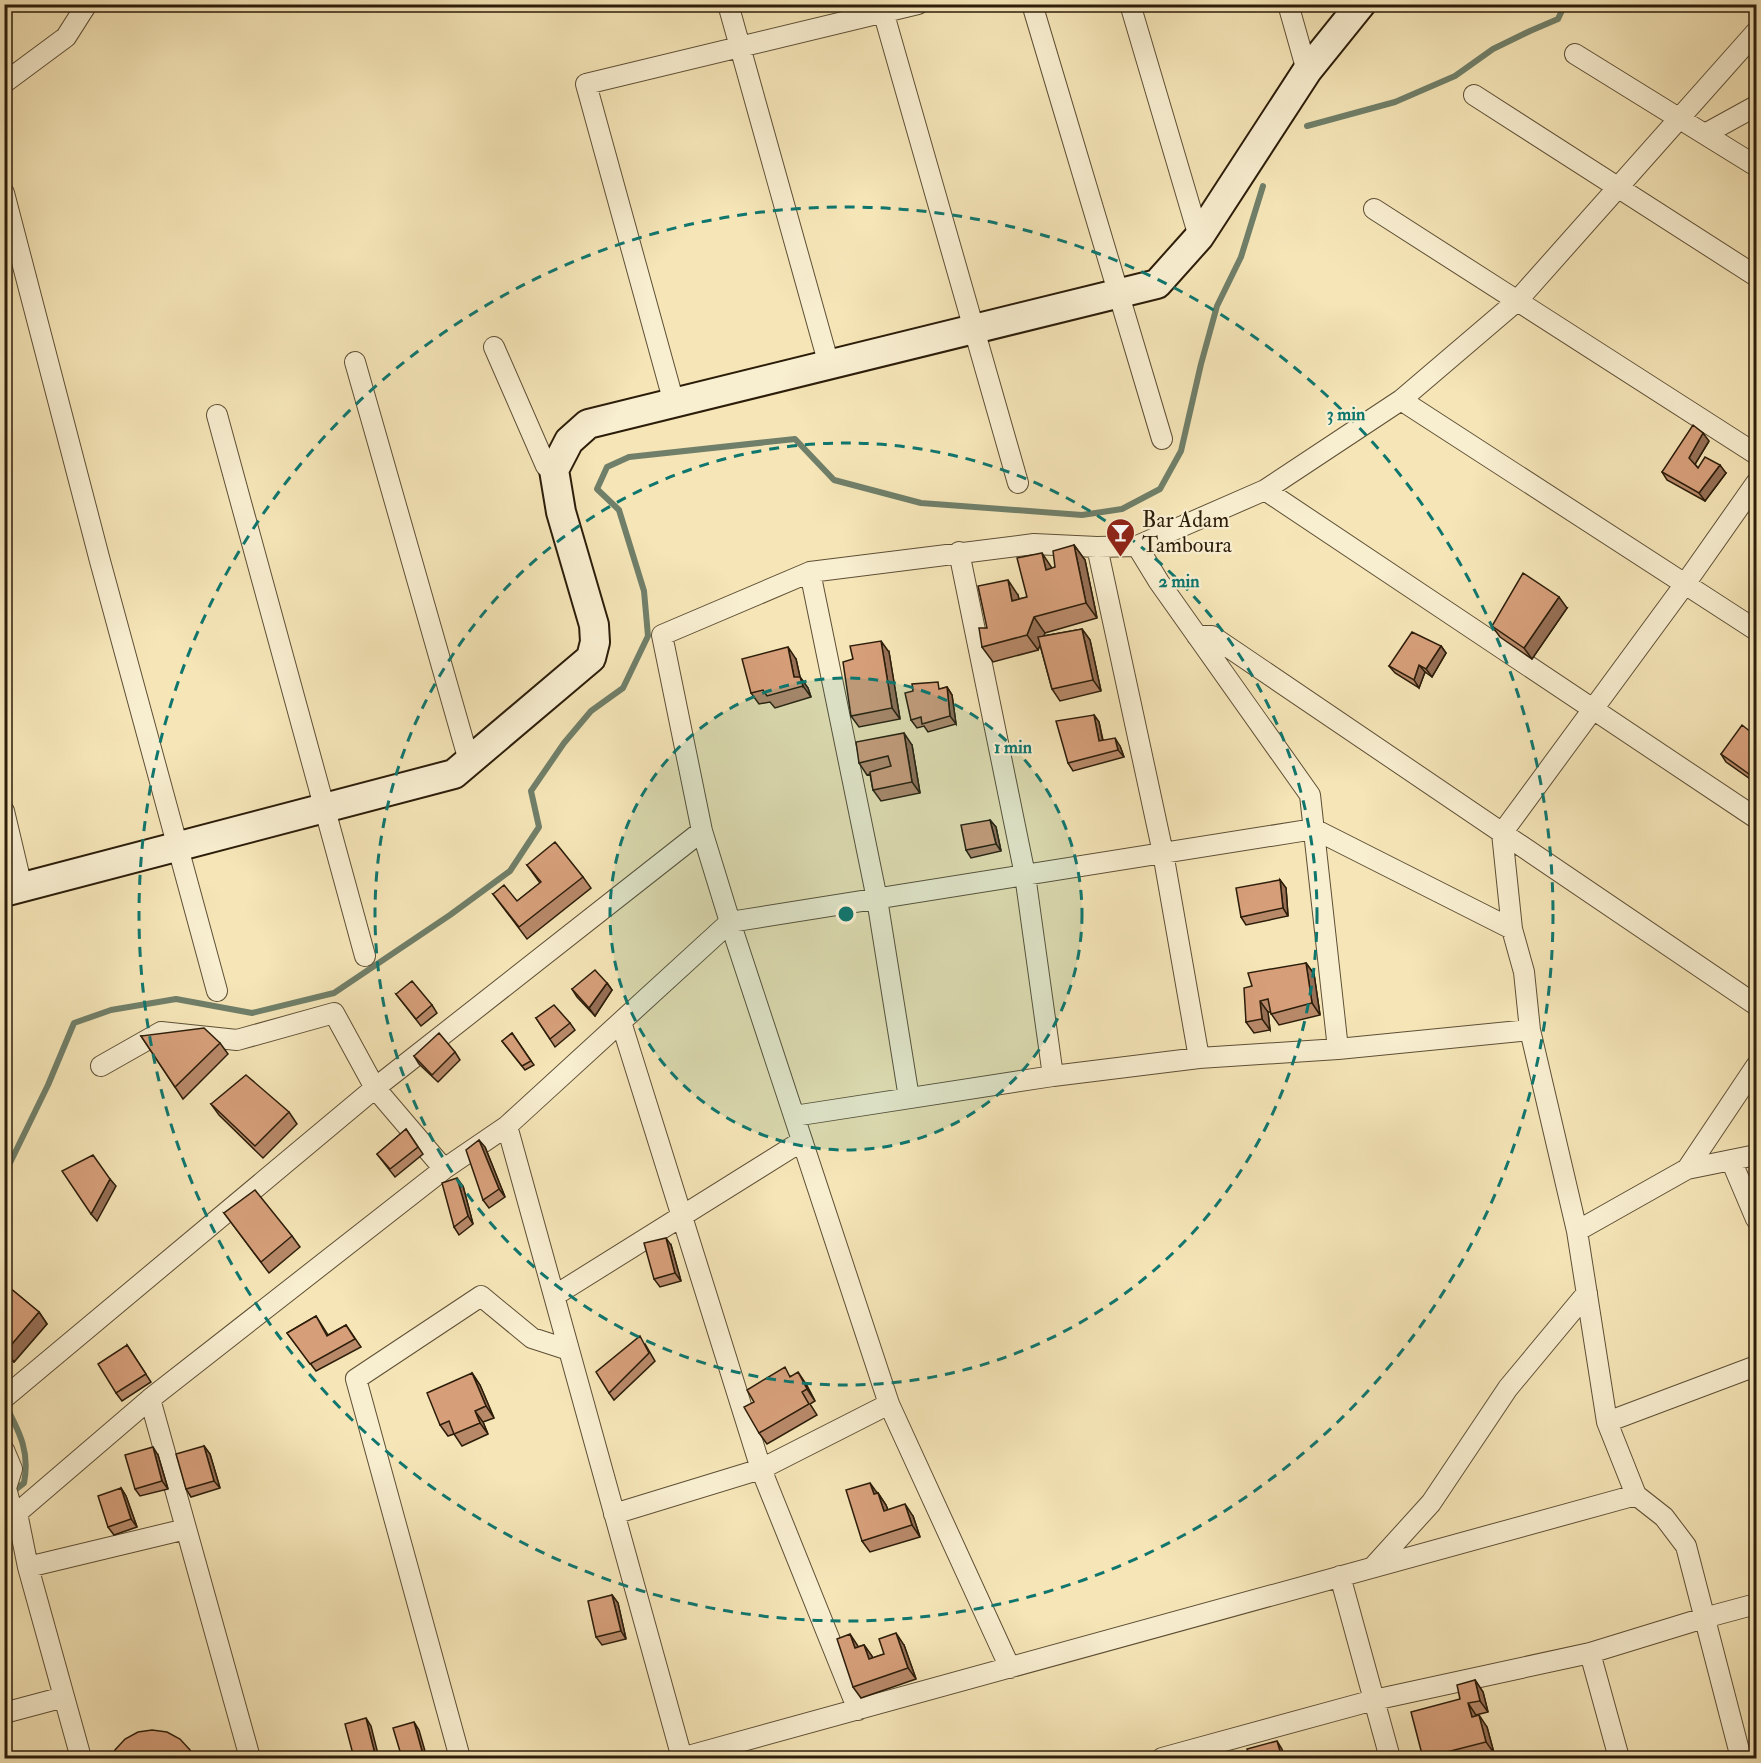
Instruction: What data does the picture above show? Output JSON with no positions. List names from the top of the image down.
{
  "places": {
    "bar": ["Bar Adam Tamboura"]
  },
  "rings": ["3 min", "2 min", "1 min"]
}
